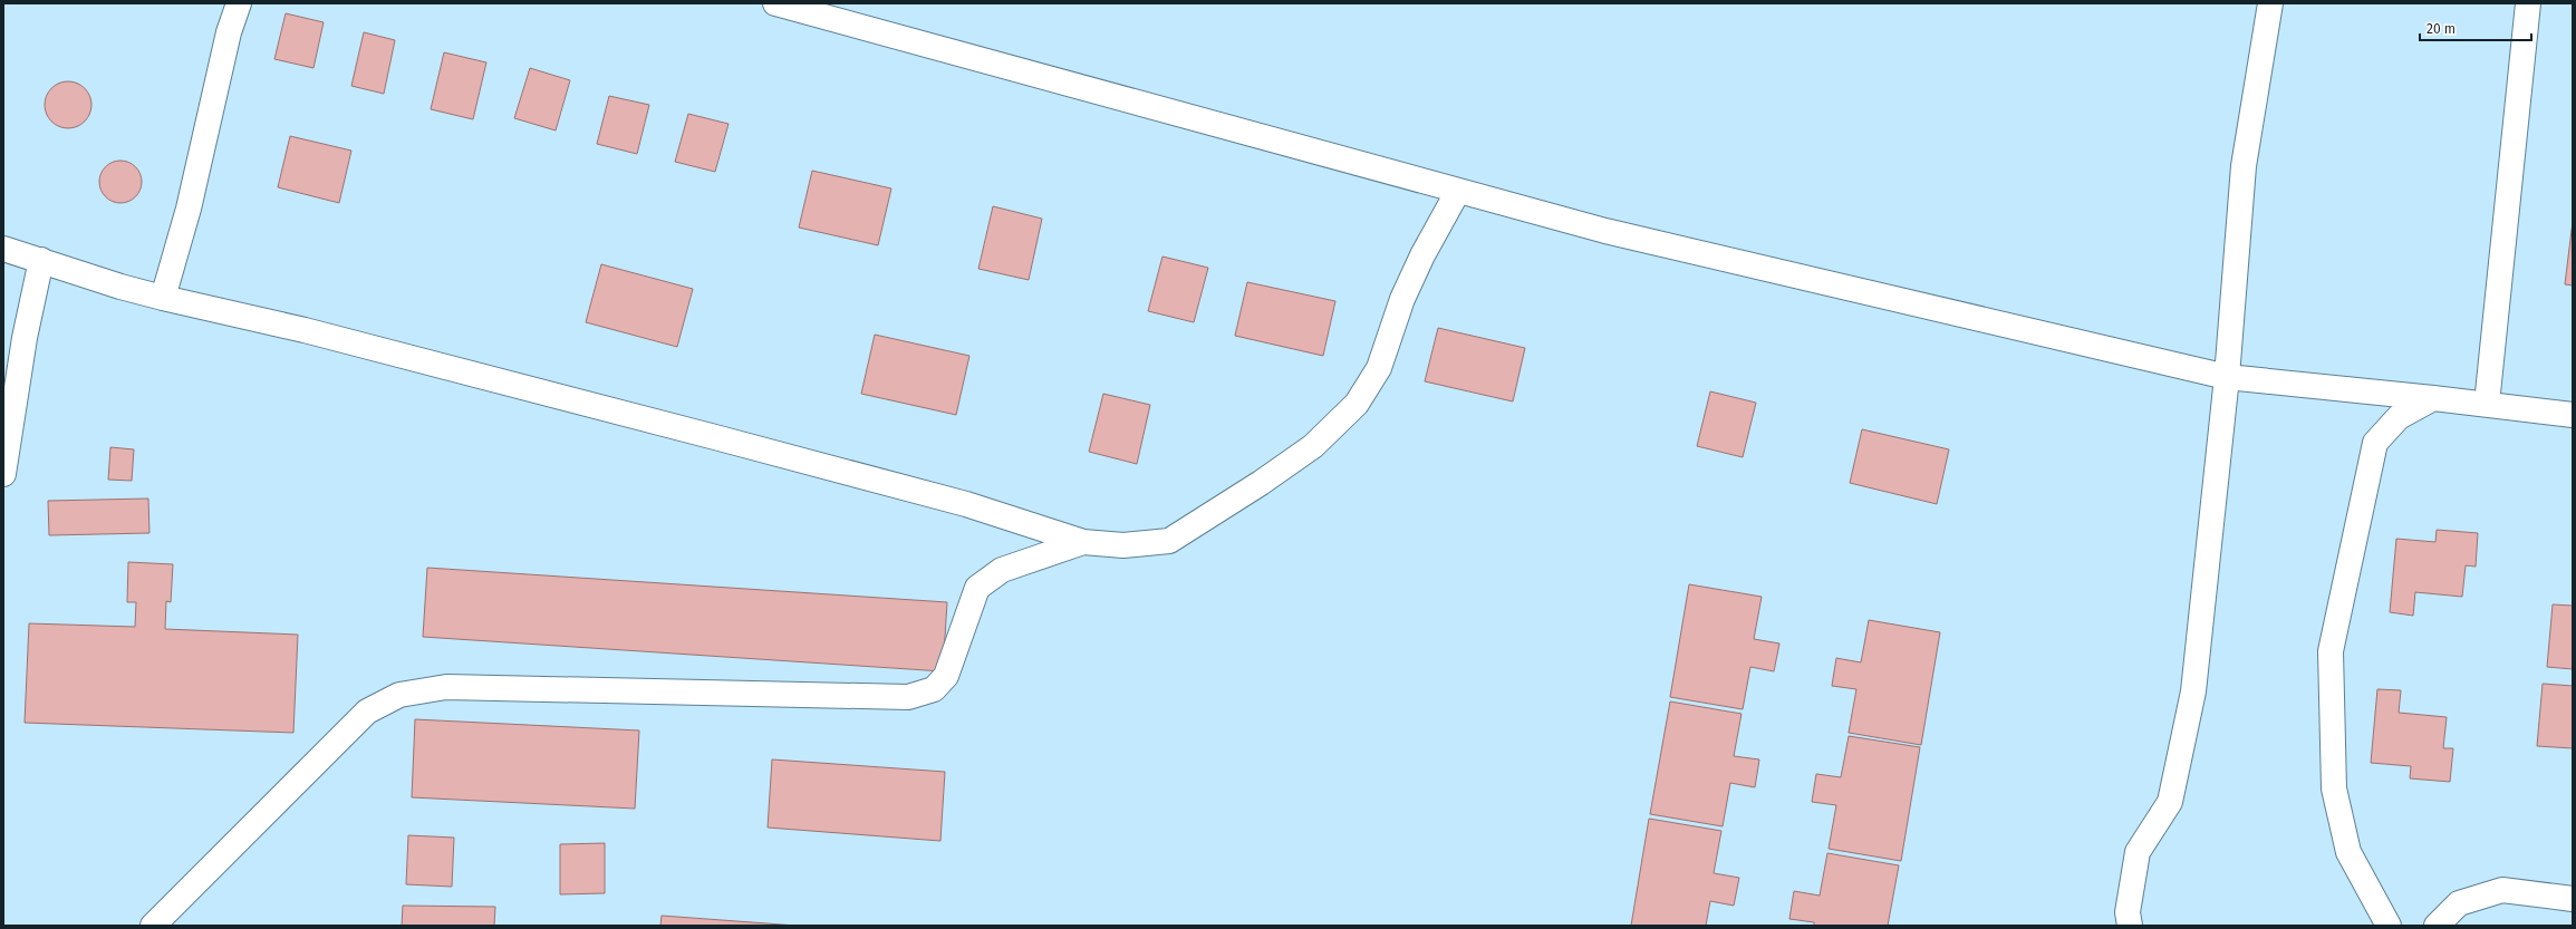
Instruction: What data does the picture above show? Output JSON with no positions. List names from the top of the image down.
{
  "scale_bar": "20 m"
}
